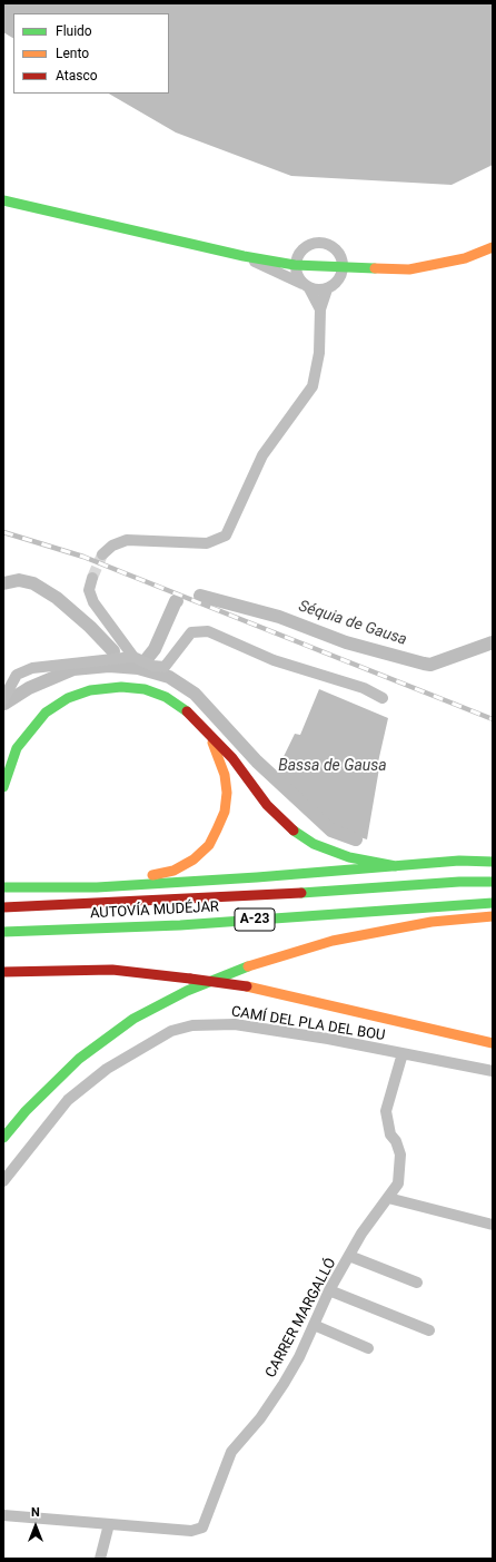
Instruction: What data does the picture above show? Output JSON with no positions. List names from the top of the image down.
{
  "streets": {
    "main road": ["AUTOVÍA MUDÉJAR", "A-23"],
    "street": ["CAMÍ DEL PLA DEL BOU", "CARRER MARGALLÓ"]
  },
  "crossings": [
    ["CAMÍ DEL PLA DEL BOU", "CARRER MARGALLÓ"]
  ],
  "water": ["Séquia de Gausa", "Bassa de Gausa"],
  "legend": ["Fluido", "Lento", "Atasco"],
  "north": "top"
}
